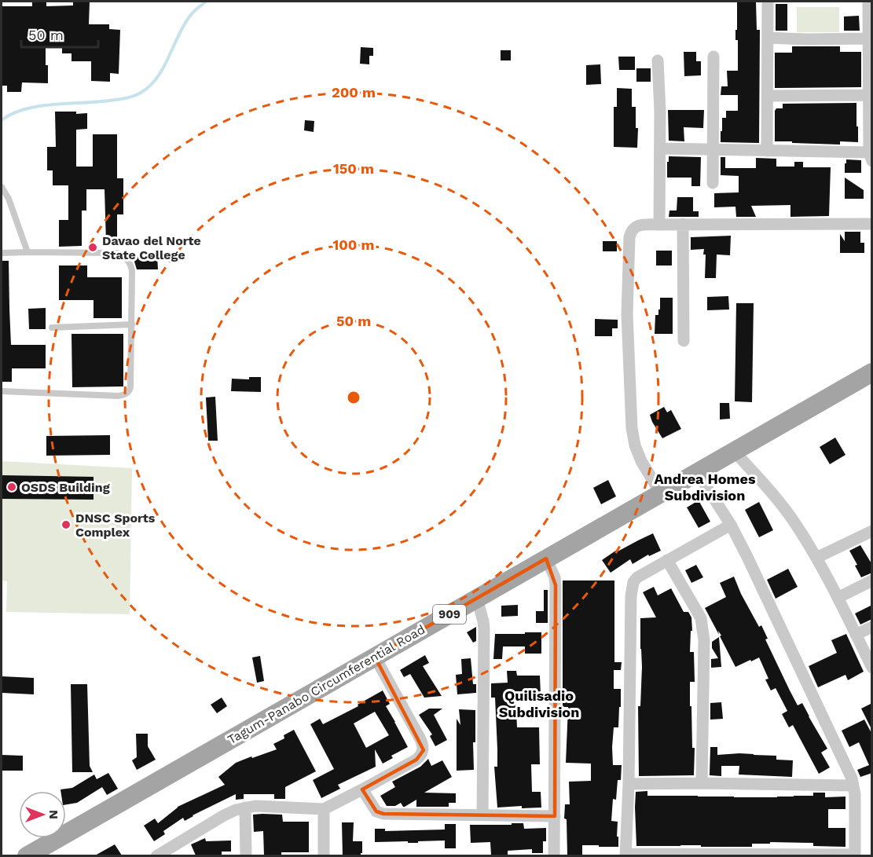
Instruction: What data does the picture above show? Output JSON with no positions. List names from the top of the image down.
{
  "streets": {
    "main road": ["909", "Tagum-Panabo Circumferential Road"]
  },
  "districts": ["Andrea Homes Subdivision", "Quilisadio Subdivision"],
  "places": ["Davao del Norte State College", "OSDS Building", "DNSC Sports Complex"],
  "scale_bar": "50 m",
  "north": "right",
  "rings": [
    "200 m",
    "150 m",
    "100 m",
    "50 m"
  ]
}
